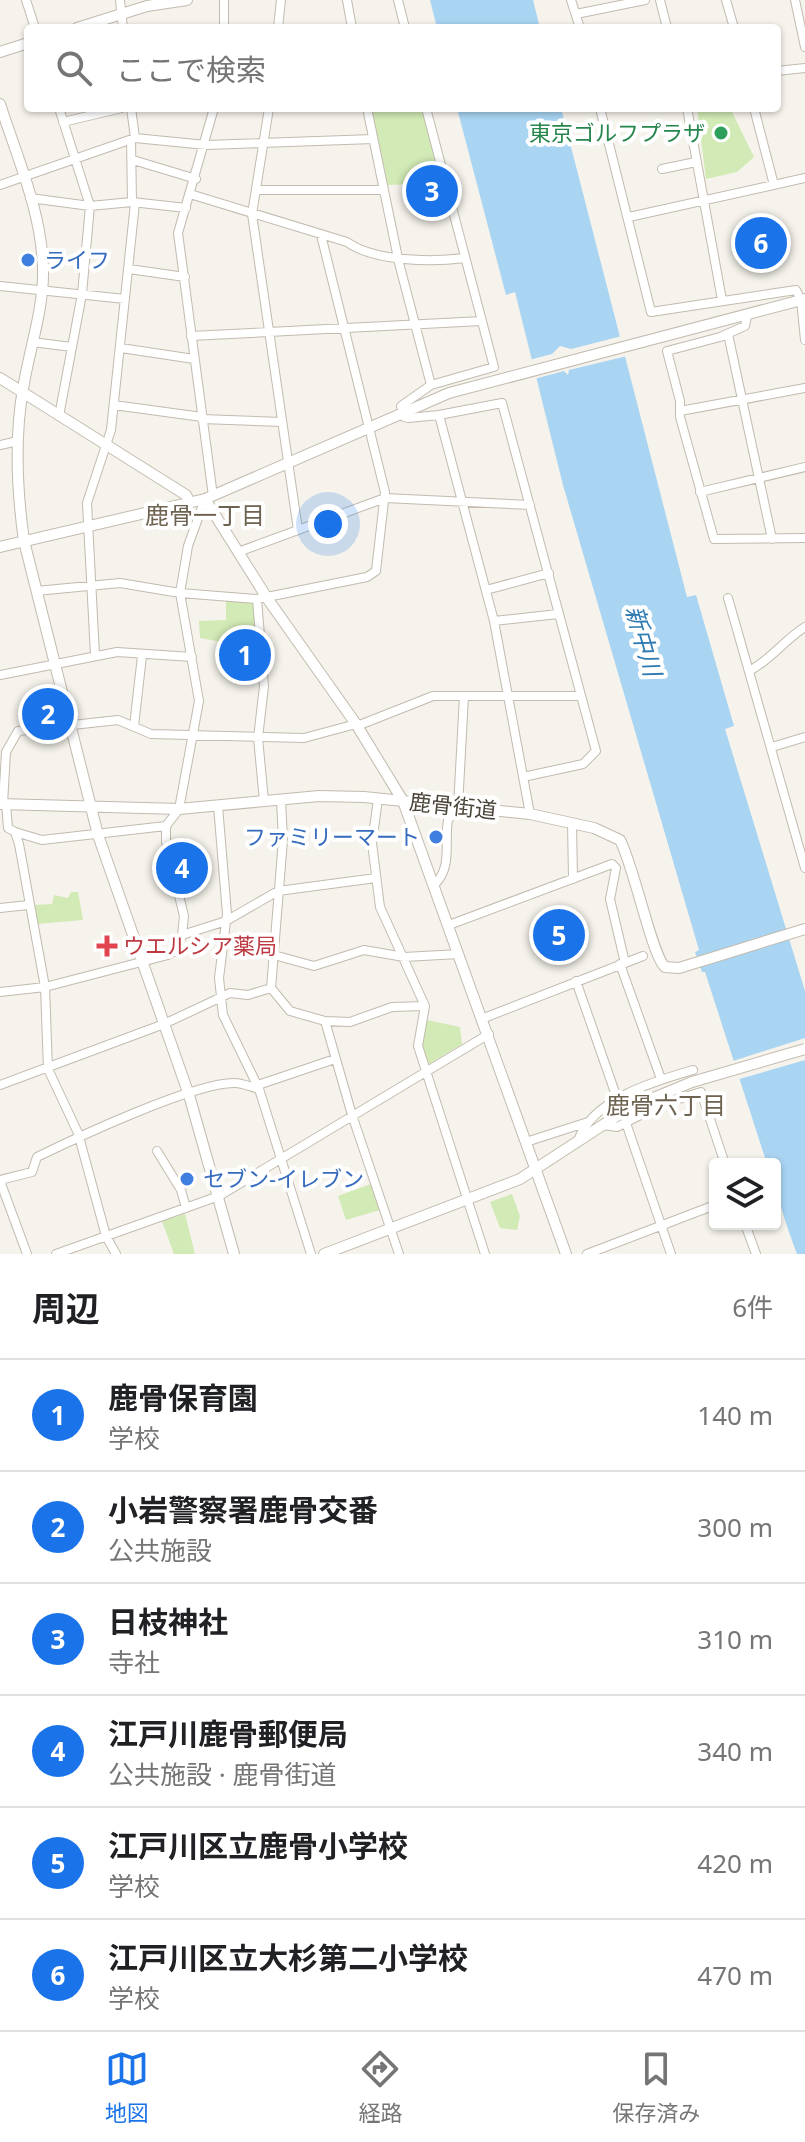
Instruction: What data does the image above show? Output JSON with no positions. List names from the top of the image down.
{
  "streets": {
    "street": ["鹿骨街道"]
  },
  "districts": ["鹿骨一丁目", "鹿骨六丁目"],
  "water": ["新中川"],
  "places": {
    "other": [
      "東京ゴルフプラザ",
      "ライフ",
      "ファミリーマート",
      "セブン-イレブン"
    ],
    "health": ["ウエルシア薬局"]
  },
  "page": {
    "search": "ここで検索",
    "pins": [
      "3",
      "6",
      "1",
      "2",
      "4",
      "5"
    ],
    "heading": ["周辺", "6件"],
    "list": [
      {
        "mark": "1",
        "name": "鹿骨保育園",
        "note": "学校",
        "value": "140 m"
      },
      {
        "mark": "2",
        "name": "小岩警察署鹿骨交番",
        "note": "公共施設",
        "value": "300 m"
      },
      {
        "mark": "3",
        "name": "日枝神社",
        "note": "寺社",
        "value": "310 m"
      },
      {
        "mark": "4",
        "name": "江戸川鹿骨郵便局",
        "note": "公共施設 · 鹿骨街道",
        "value": "340 m"
      },
      {
        "mark": "5",
        "name": "江戸川区立鹿骨小学校",
        "note": "学校",
        "value": "420 m"
      },
      {
        "mark": "6",
        "name": "江戸川区立大杉第二小学校",
        "note": "学校",
        "value": "470 m"
      }
    ],
    "nav": ["地図", "経路", "保存済み"]
  }
}
